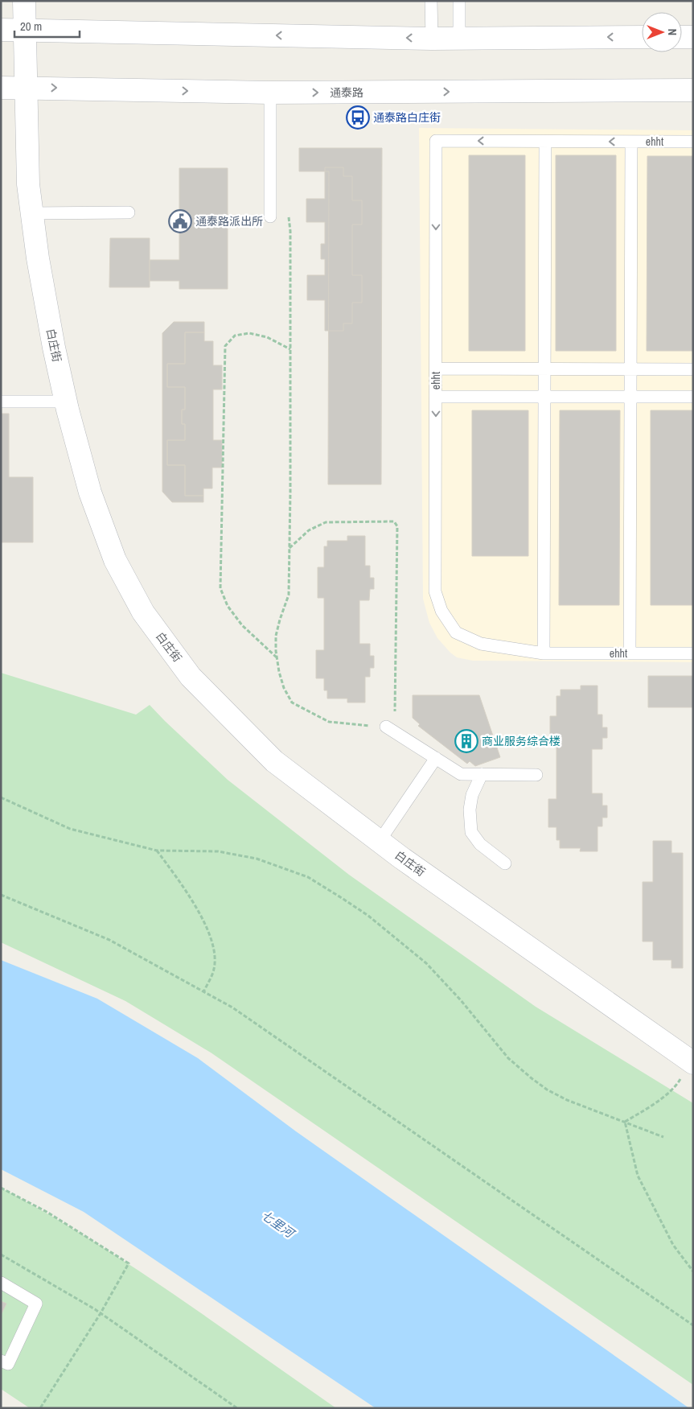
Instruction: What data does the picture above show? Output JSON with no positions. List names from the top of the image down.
{
  "streets": {
    "street": ["通泰路", "白庄街"],
    "lane": ["ehht"]
  },
  "crossings": [
    ["通泰路", "白庄街"]
  ],
  "water": ["七里河"],
  "places": {
    "bus stop": ["通泰路白庄街"],
    "public building": ["通泰路派出所"],
    "building": ["商业服务综合楼"]
  },
  "scale_bar": "20 m",
  "north": "right"
}
